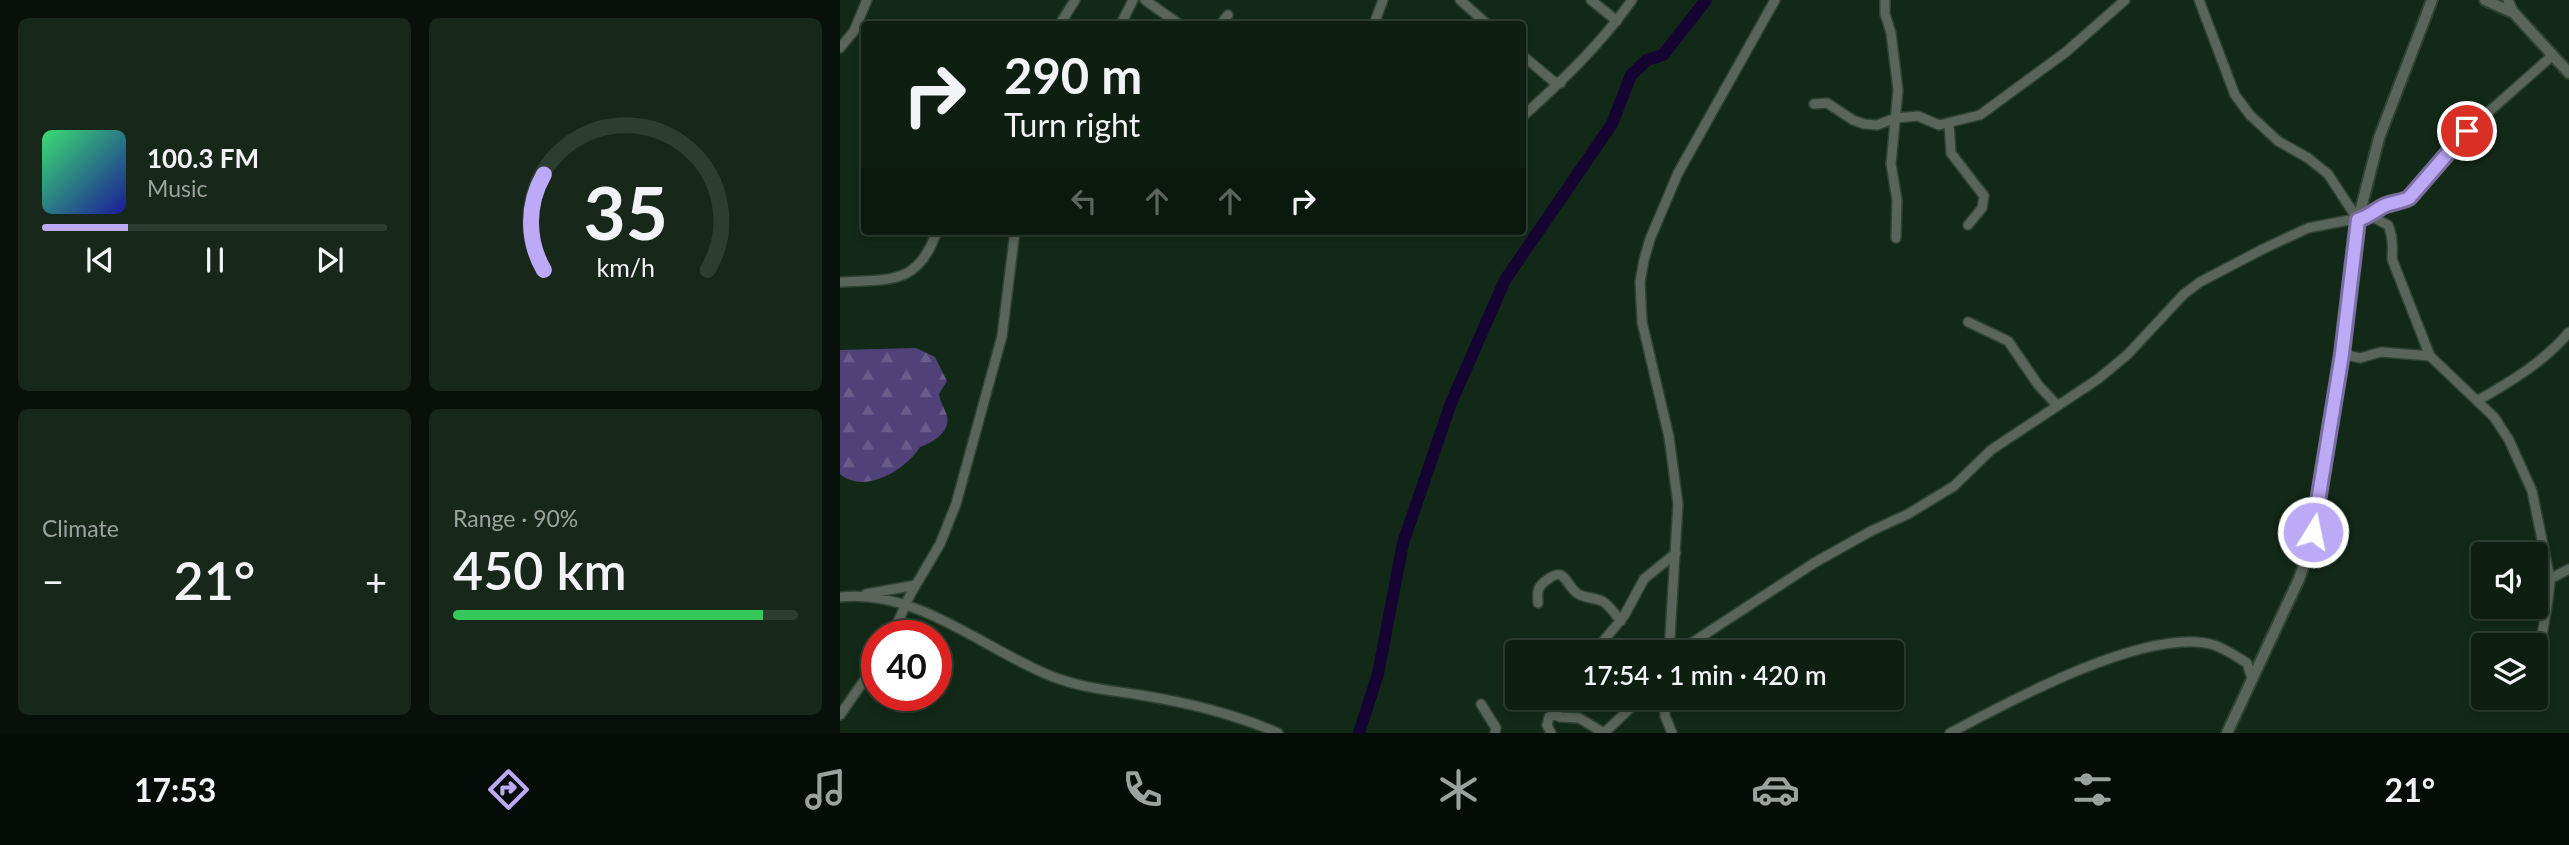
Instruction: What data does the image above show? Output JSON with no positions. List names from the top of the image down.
{
  "page": {
    "turn": ["290 m", "Turn right"],
    "song": ["100.3 FM", "Music"],
    "tile": [
      "Climate",
      ["Range · 90%", "450 km"]
    ],
    "heat": ["−", "21°", "+"],
    "limit": "40",
    "trip": "17:54 · 1 min · 420 m",
    "tabs": ["17:53", "21°"],
    "gauge": ["35", "km/h"]
  }
}
